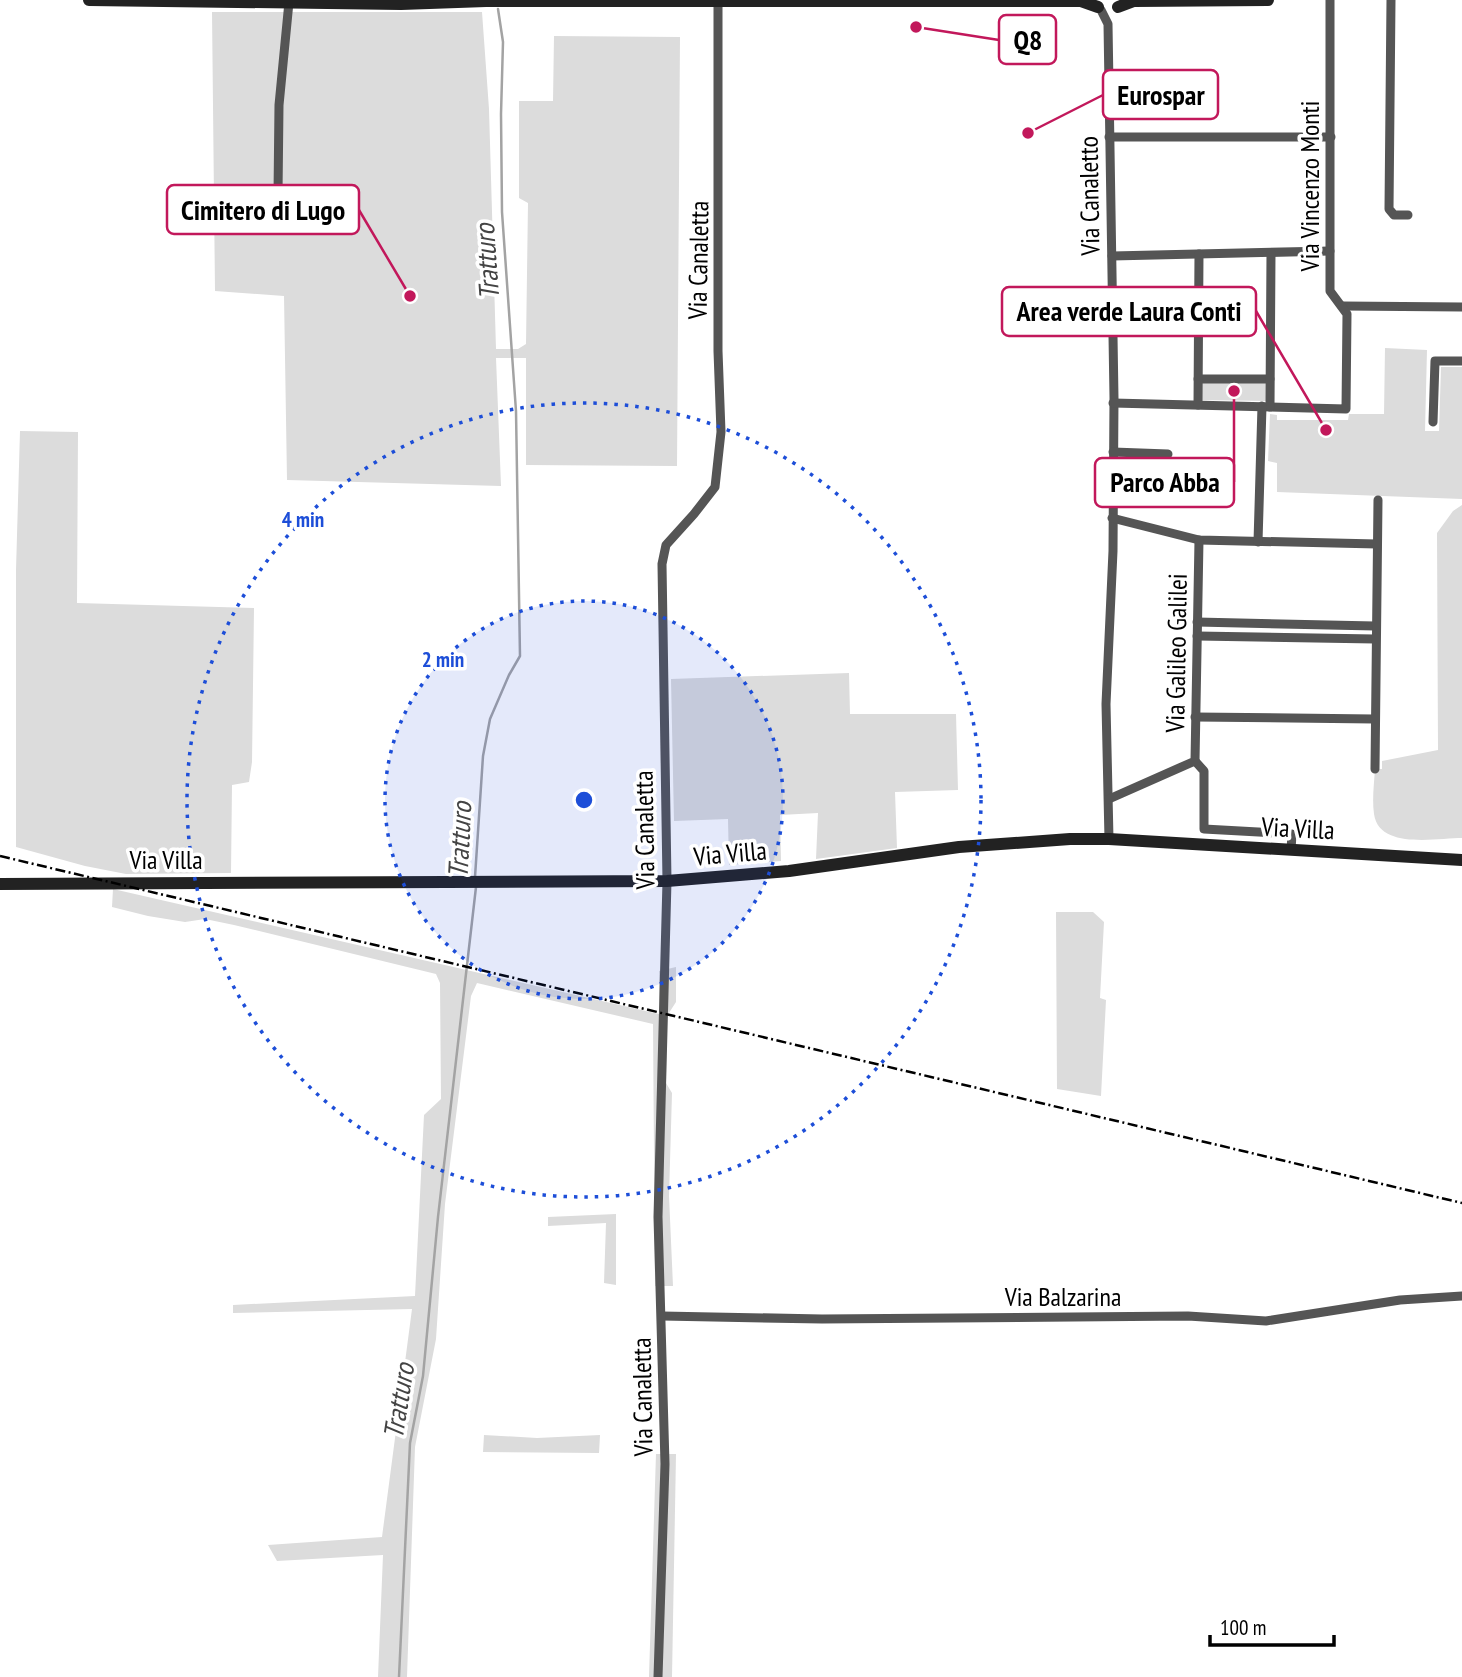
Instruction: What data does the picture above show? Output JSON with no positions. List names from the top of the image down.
{
  "streets": {
    "street": [
      "Via Vincenzo Monti",
      "Via Canaletto",
      "Via Canaletta",
      "Via Galileo Galilei",
      "Via Villa",
      "Via Balzarina"
    ]
  },
  "crossings": [
    ["Via Canaletto", "Via Galileo Galilei"],
    ["Via Canaletto", "Via Villa"],
    ["Via Canaletta", "Via Villa"],
    ["Via Canaletta", "Via Balzarina"]
  ],
  "water": ["Tratturo"],
  "places": [
    "Q8",
    "Eurospar",
    "Cimitero di Lugo",
    "Parco Abba",
    "Area verde Laura Conti"
  ],
  "scale_bar": "100 m",
  "rings": ["4 min", "2 min"]
}
